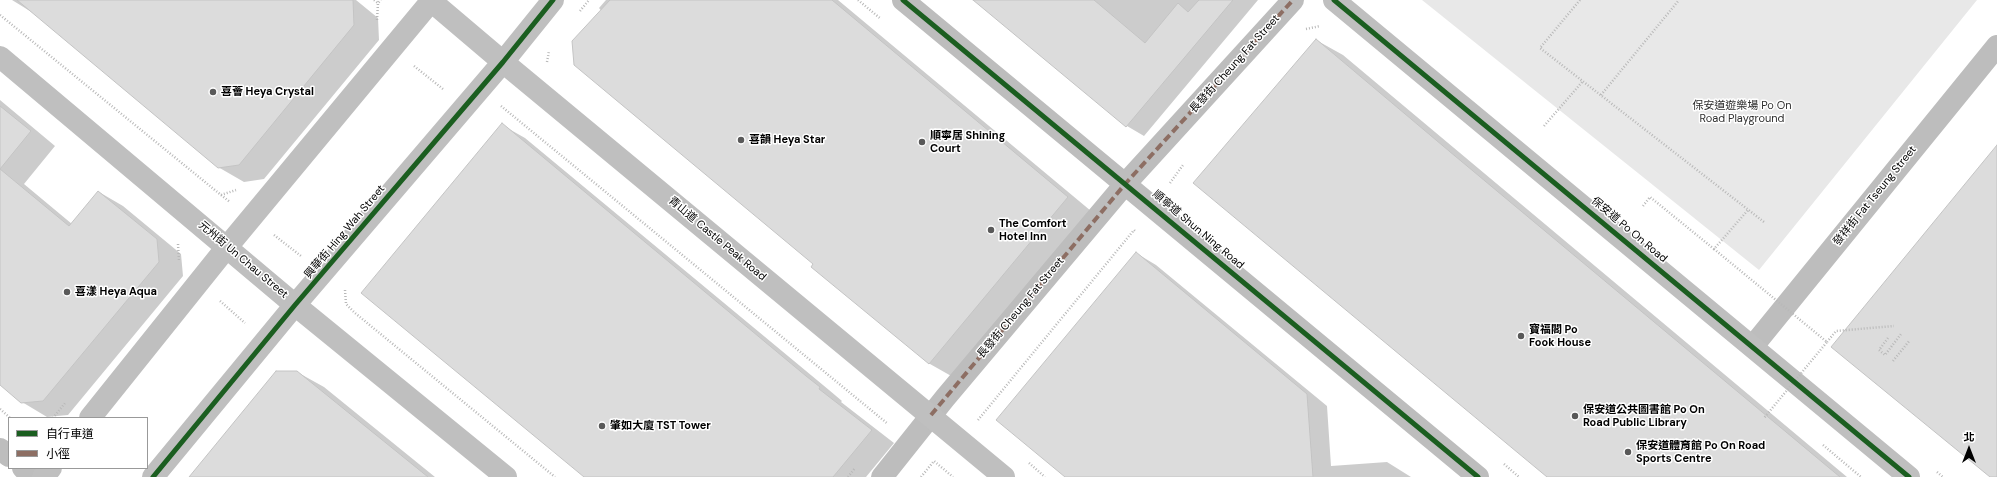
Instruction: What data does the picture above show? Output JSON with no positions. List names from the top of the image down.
{
  "streets": {
    "street": [
      "長發街 Cheung Fat Street",
      "發祥街 Fat Tseung Street",
      "順寧道 Shun Ning Road",
      "保安道 Po On Road",
      "興華街 Hing Wah Street",
      "青山道 Castle Peak Road",
      "元州街 Un Chau Street"
    ]
  },
  "crossings": [
    ["長發街 Cheung Fat Street", "順寧道 Shun Ning Road"],
    ["長發街 Cheung Fat Street", "青山道 Castle Peak Road"],
    ["發祥街 Fat Tseung Street", "保安道 Po On Road"],
    ["興華街 Hing Wah Street", "青山道 Castle Peak Road"],
    ["興華街 Hing Wah Street", "元州街 Un Chau Street"]
  ],
  "parks": ["保安道遊樂場 Po On Road Playground"],
  "places": [
    "喜薈 Heya Crystal",
    "喜韻 Heya Star",
    "順寧居 Shining Court",
    "The Comfort Hotel Inn",
    "喜漾 Heya Aqua",
    "寶福閣 Po Fook House",
    "保安道公共圖書館 Po On Road Public Library",
    "肇如大廈 TST Tower",
    "保安道體育館 Po On Road Sports Centre"
  ],
  "legend": ["自行車道", "小徑"],
  "north": "top"
}
